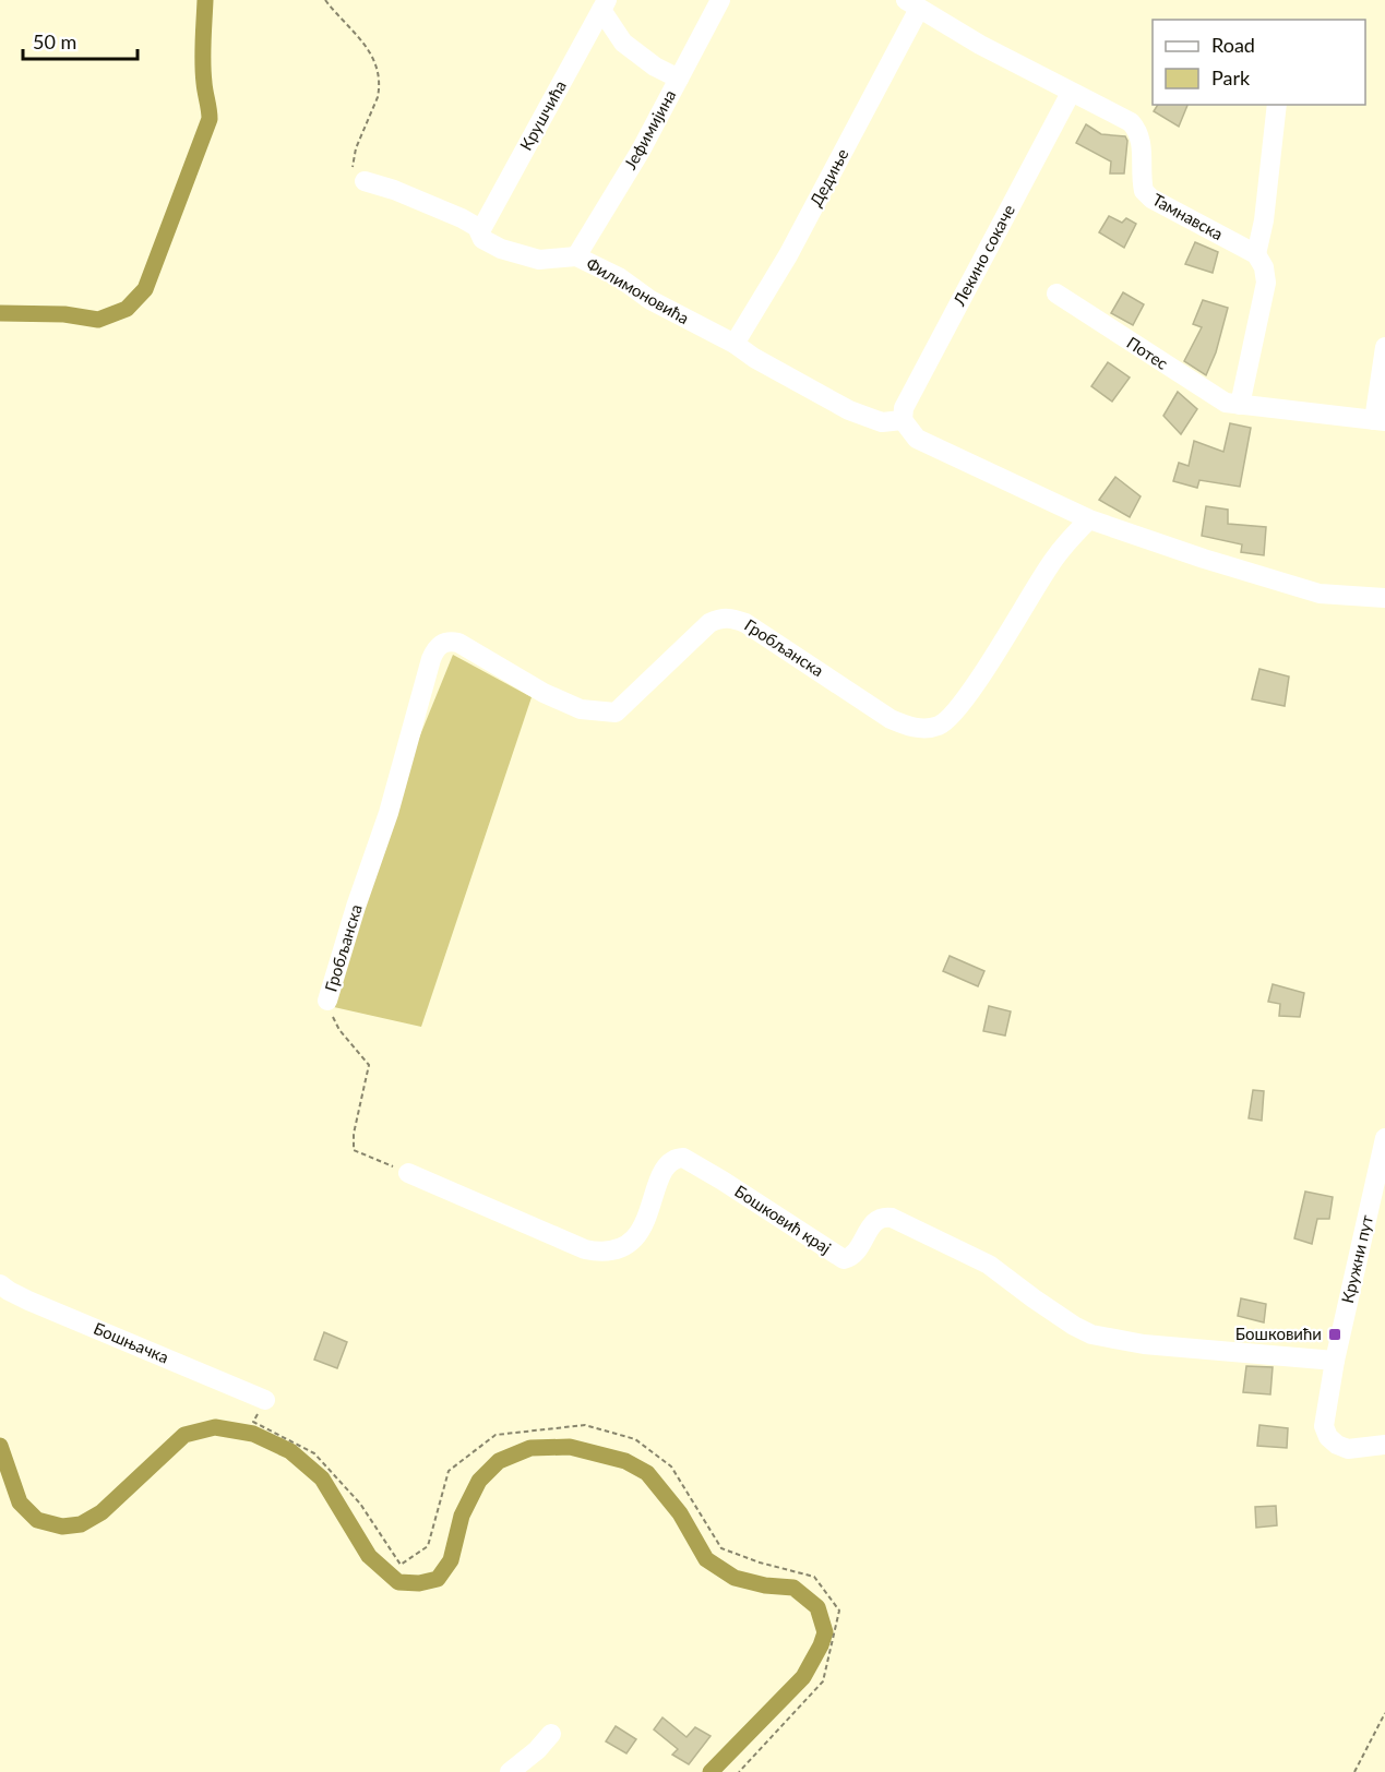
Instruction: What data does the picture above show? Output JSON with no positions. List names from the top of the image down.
{
  "streets": {
    "street": [
      "Крушчића",
      "Јефимијина",
      "Дедиње",
      "Тамнавска",
      "Лекино сокаче",
      "Филимоновића",
      "Потес",
      "Гробљанска",
      "Бошковић крај",
      "Кружни пут",
      "Бошњачка"
    ]
  },
  "crossings": [
    ["Крушчића", "Филимоновића"],
    ["Јефимијина", "Филимоновића"],
    ["Дедиње", "Тамнавска"],
    ["Дедиње", "Филимоновића"],
    ["Тамнавска", "Лекино сокаче"],
    ["Лекино сокаче", "Филимоновића"],
    ["Бошковић крај", "Кружни пут"]
  ],
  "places": {
    "transit": ["Бошковићи"]
  },
  "legend": ["Road", "Park"],
  "scale_bar": "50 m"
}
